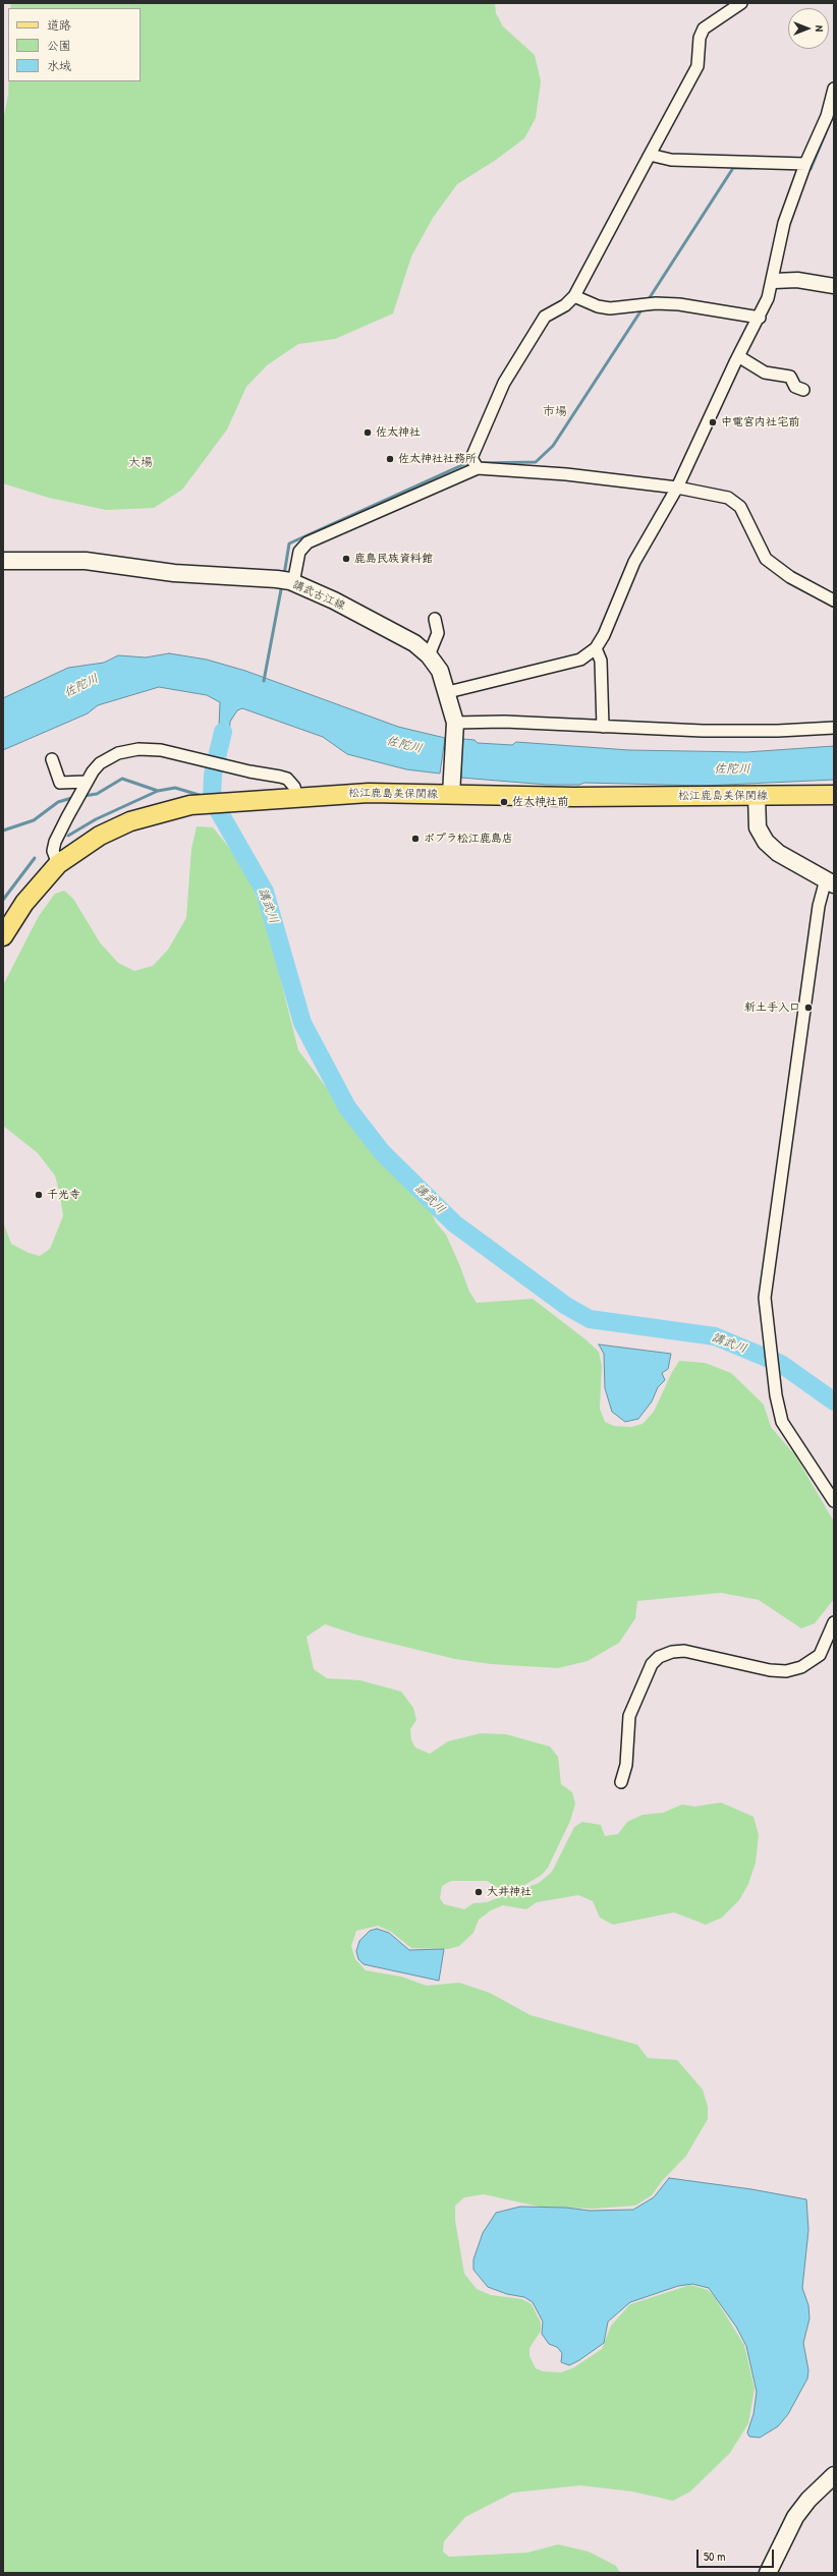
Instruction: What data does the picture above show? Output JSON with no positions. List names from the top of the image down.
{
  "streets": {
    "main road": ["講武古江線", "松江鹿島美保関線"]
  },
  "crossings": [
    ["講武古江線", "松江鹿島美保関線"]
  ],
  "districts": ["市場", "大場"],
  "water": ["佐陀川", "講武川"],
  "places": [
    "中電宮内社宅前",
    "佐太神社",
    "佐太神社社務所",
    "鹿島民族資料館",
    "佐太神社前",
    "ポプラ松江鹿島店",
    "新土手入口",
    "千光寺",
    "大井神社"
  ],
  "legend": ["道路", "公園", "水域"],
  "scale_bar": "50 m",
  "north": "right"
}
